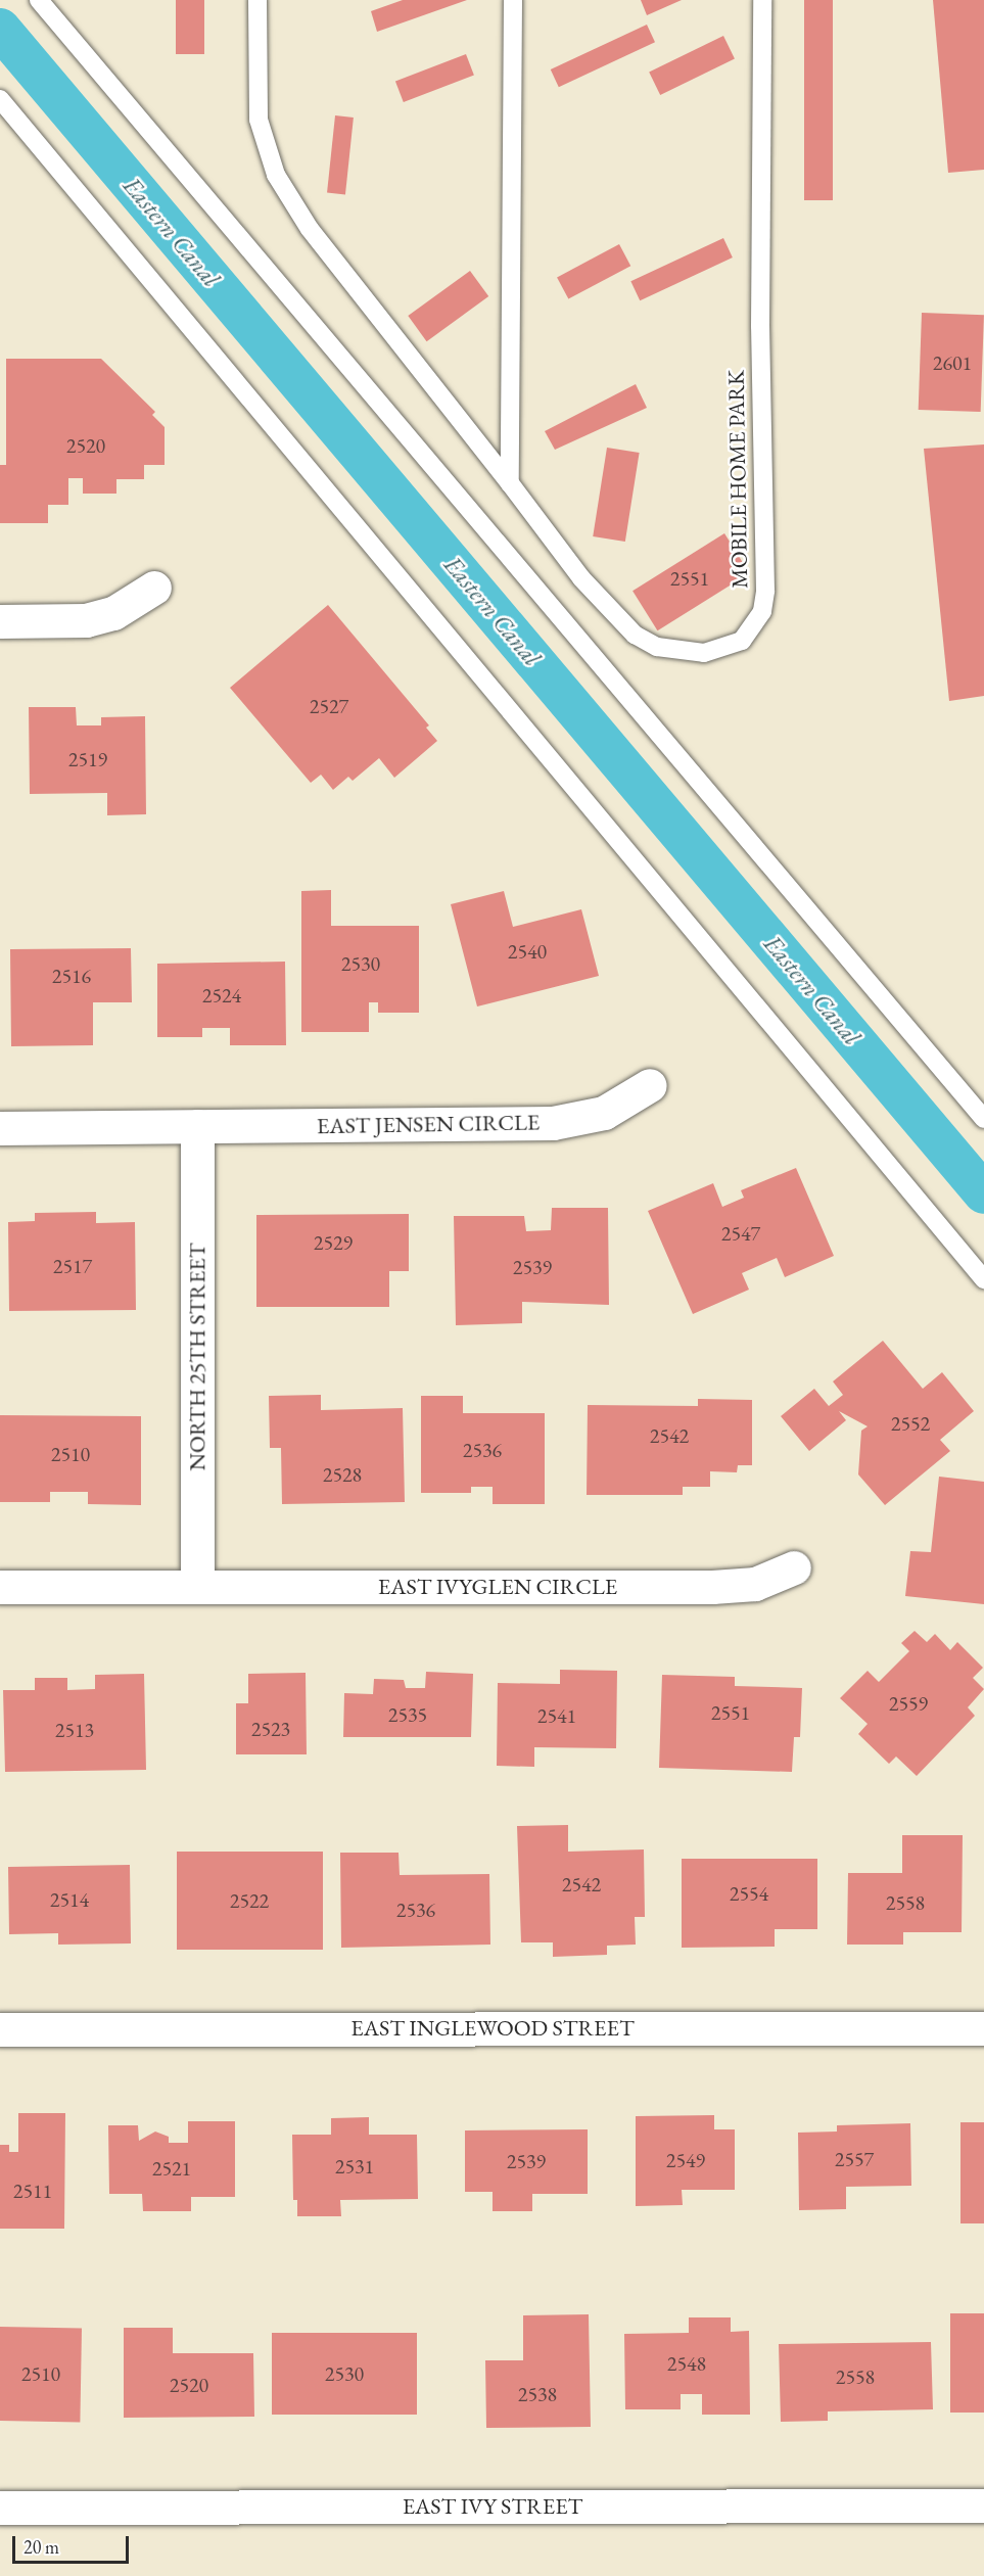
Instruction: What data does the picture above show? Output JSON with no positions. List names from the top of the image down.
{
  "streets": {
    "street": [
      "EAST JENSEN CIRCLE",
      "NORTH 25TH STREET",
      "EAST IVYGLEN CIRCLE",
      "EAST INGLEWOOD STREET",
      "EAST IVY STREET"
    ],
    "lane": ["MOBILE HOME PARK"]
  },
  "crossings": [
    ["EAST JENSEN CIRCLE", "NORTH 25TH STREET"],
    ["NORTH 25TH STREET", "EAST IVYGLEN CIRCLE"]
  ],
  "water": ["Eastern Canal"],
  "house_numbers": [
    "2601",
    "2520",
    "2551",
    "2527",
    "2519",
    "2540",
    "2530",
    "2516",
    "2524",
    "2547",
    "2529",
    "2517",
    "2539",
    "2552",
    "2542",
    "2536",
    "2510",
    "2528",
    "2559",
    "2551",
    "2535",
    "2541",
    "2523",
    "2513",
    "2542",
    "2554",
    "2514",
    "2522",
    "2558",
    "2536",
    "2557",
    "2549",
    "2539",
    "2531",
    "2521",
    "2511",
    "2548",
    "2510",
    "2530",
    "2558",
    "2520",
    "2538"
  ],
  "scale_bar": "20 m"
}
